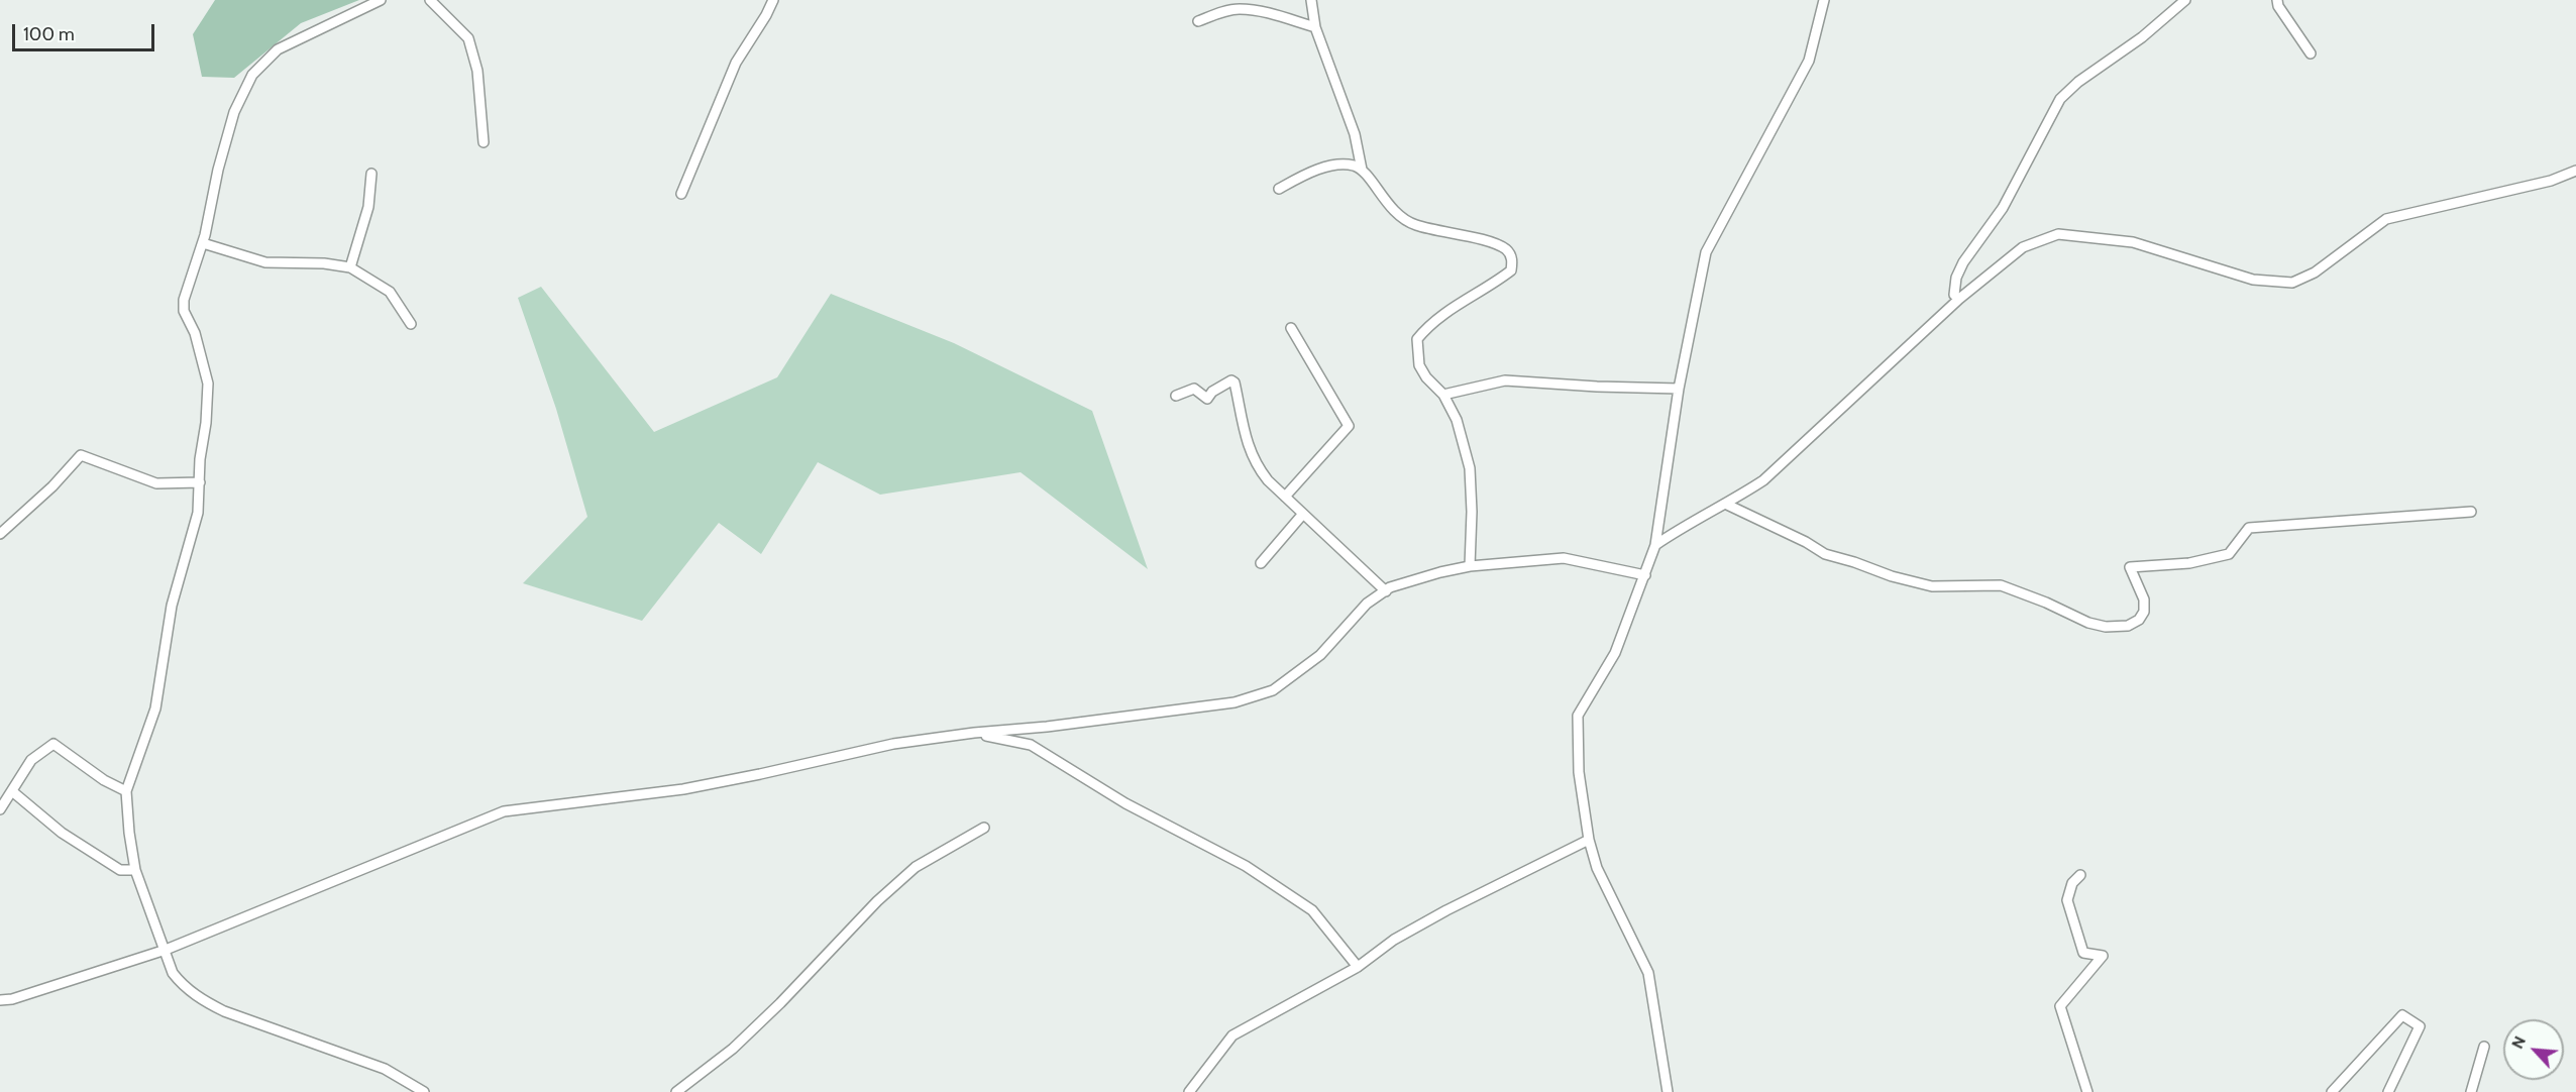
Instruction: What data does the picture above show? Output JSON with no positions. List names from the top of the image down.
{
  "scale_bar": "100 m",
  "north": "top left"
}
